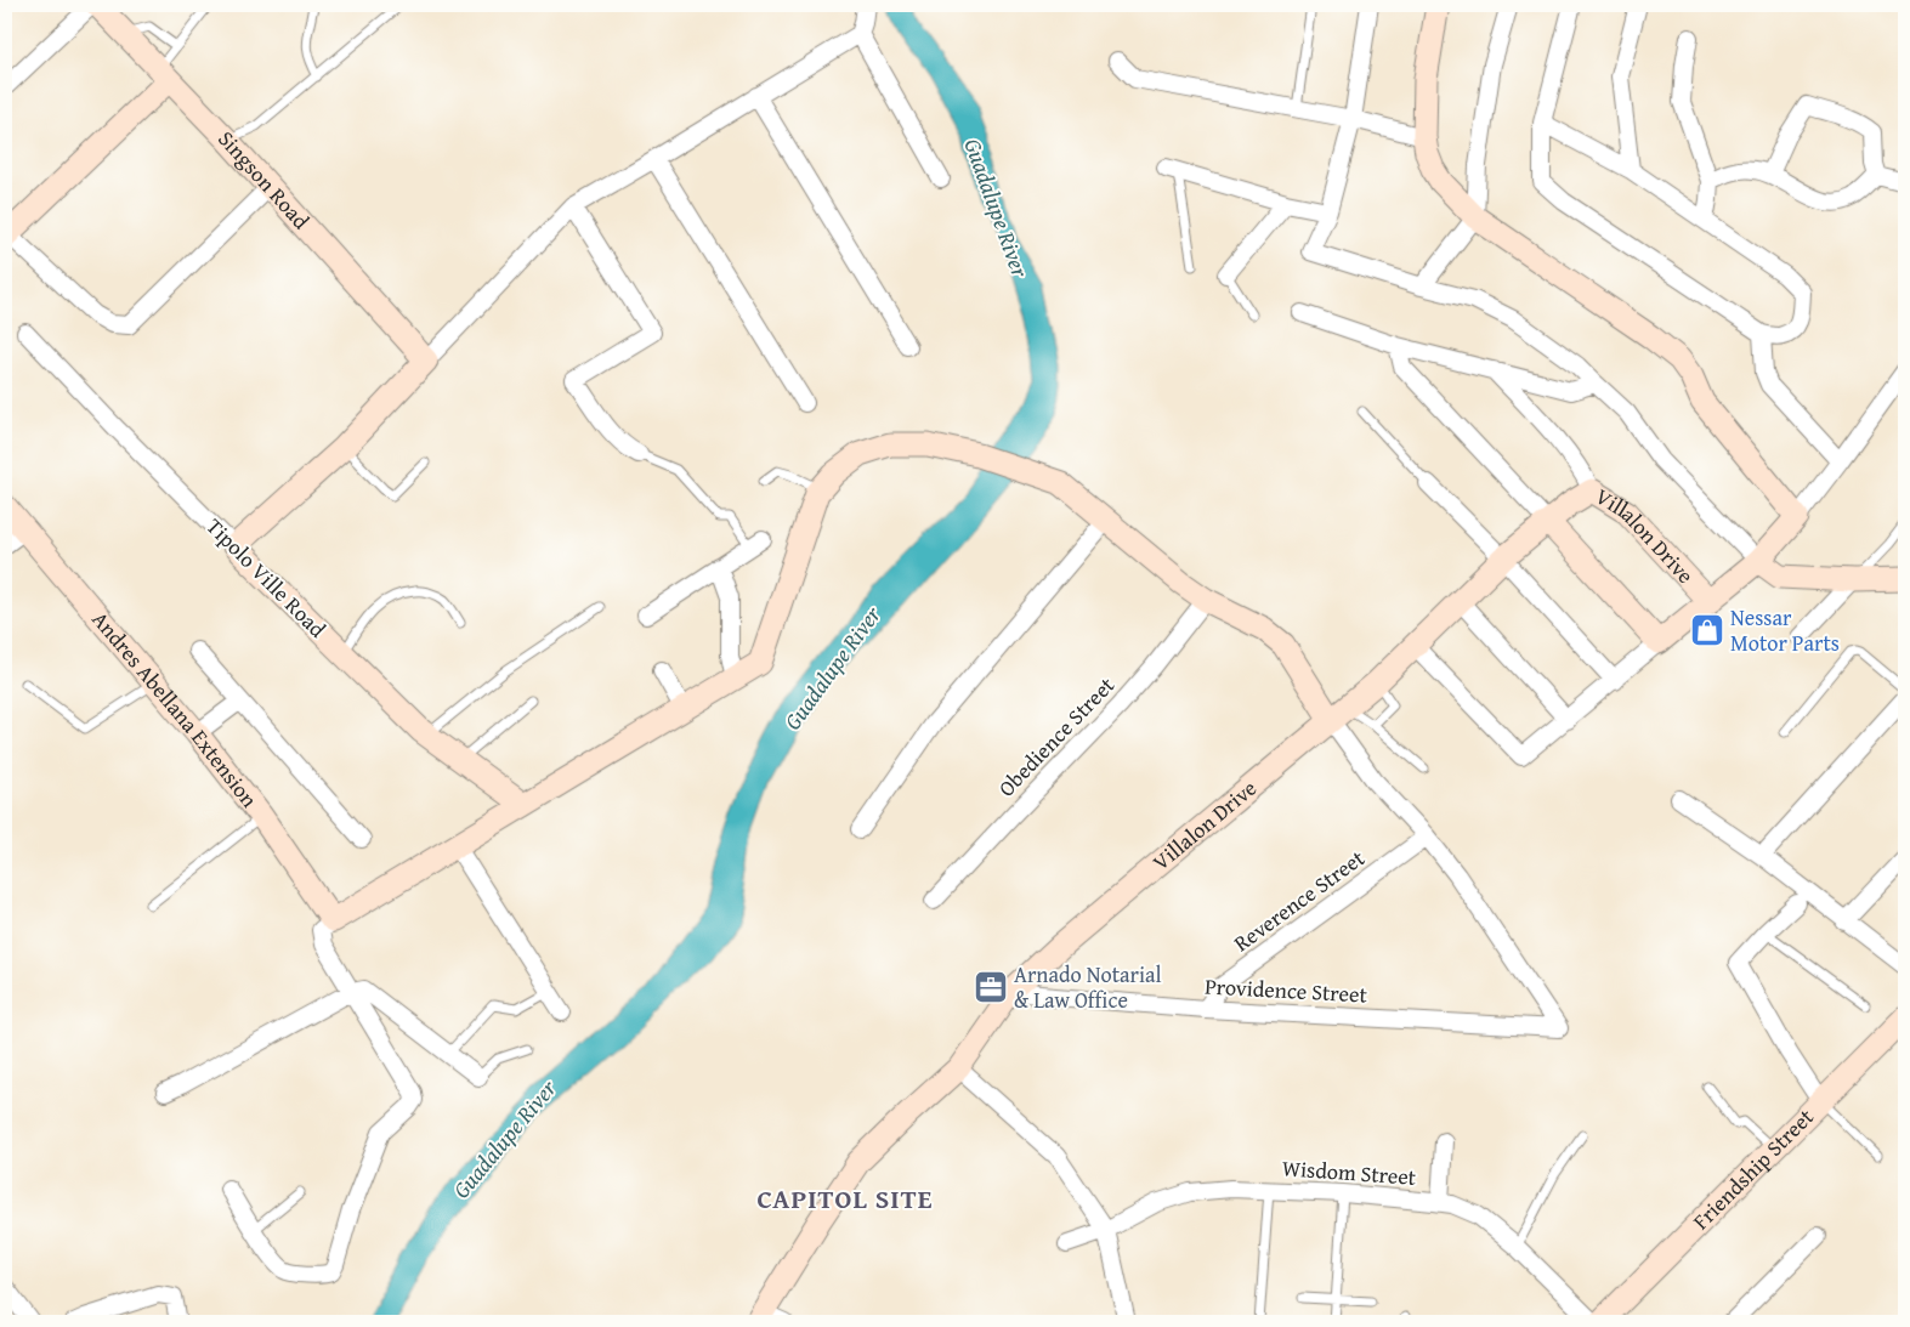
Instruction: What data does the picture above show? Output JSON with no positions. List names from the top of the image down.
{
  "streets": {
    "street": [
      "Singson Road",
      "Villalon Drive",
      "Tipolo Ville Road",
      "Andres Abellana Extension",
      "Obedience Street",
      "Reverence Street",
      "Providence Street",
      "Friendship Street",
      "Wisdom Street"
    ]
  },
  "crossings": [
    ["Villalon Drive", "Providence Street"],
    ["Reverence Street", "Providence Street"]
  ],
  "districts": ["CAPITOL SITE"],
  "water": ["Guadalupe River"],
  "places": {
    "shop": ["Nessar Motor Parts"],
    "office": ["Arnado Notarial & Law Office"]
  }
}
